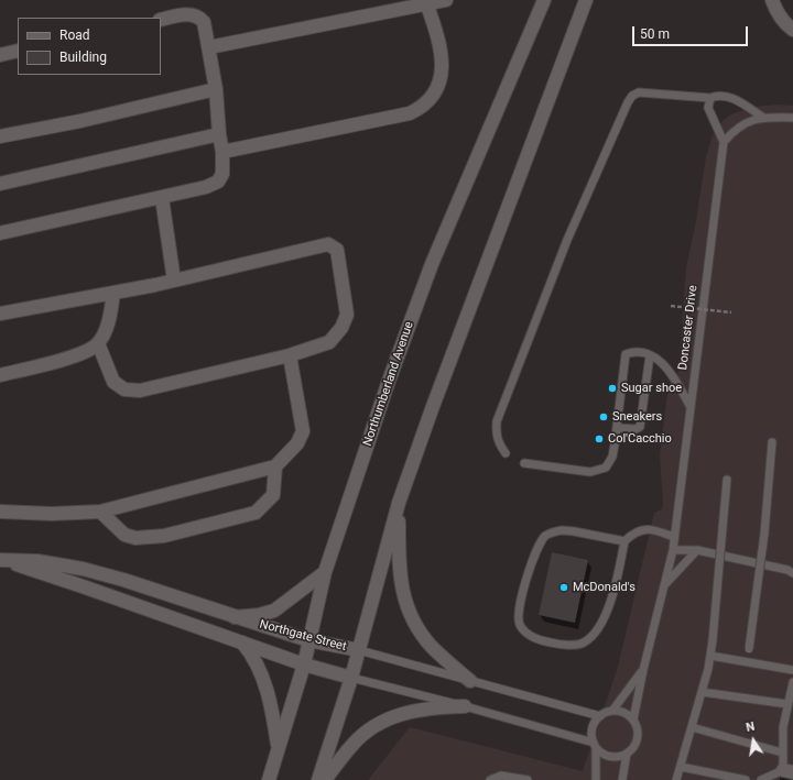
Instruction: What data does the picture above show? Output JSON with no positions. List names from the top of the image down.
{
  "streets": {
    "street": ["Northumberland Avenue", "Northgate Street"],
    "lane": ["Doncaster Drive"]
  },
  "crossings": [
    ["Doncaster Drive", "Northgate Street"],
    ["Northumberland Avenue", "Northgate Street"]
  ],
  "places": [
    "Sugar shoe",
    "Sneakers",
    "Col'Cacchio",
    "McDonald's"
  ],
  "legend": ["Road", "Building"],
  "scale_bar": "50 m",
  "north": "top"
}
